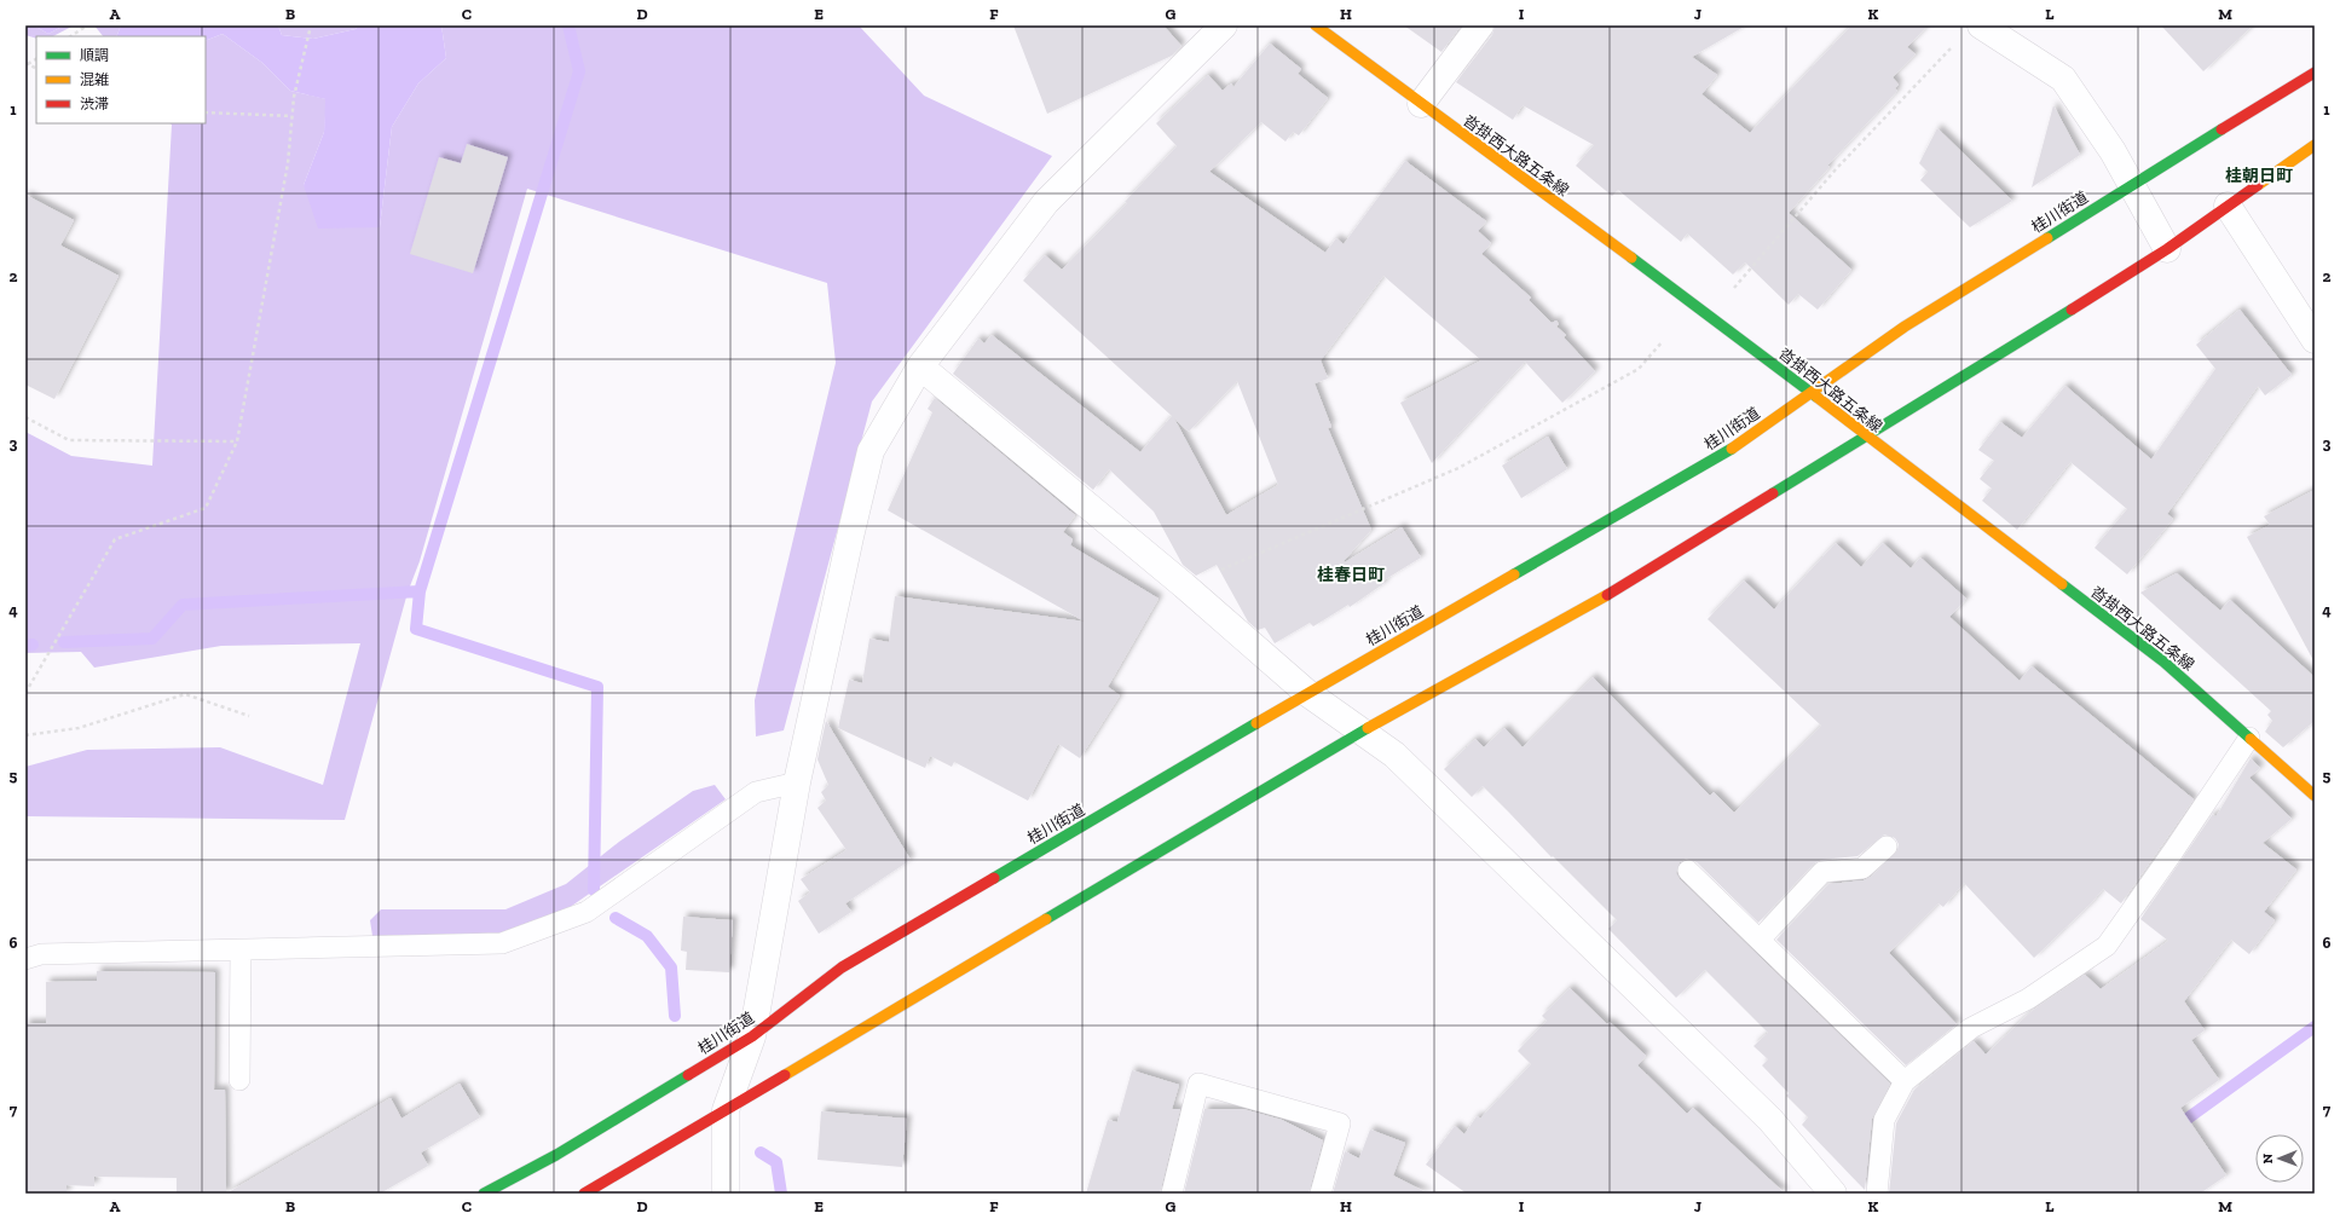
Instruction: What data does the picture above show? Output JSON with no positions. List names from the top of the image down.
{
  "streets": {
    "street": ["沓掛西大路五条線", "桂川街道"]
  },
  "crossings": [
    ["沓掛西大路五条線", "桂川街道"]
  ],
  "districts": ["桂朝日町", "桂春日町"],
  "legend": ["順調", "混雑", "渋滞"],
  "north": "left",
  "grid": {
    "columns": [
      "A",
      "B",
      "C",
      "D",
      "E",
      "F",
      "G",
      "H",
      "I",
      "J",
      "K",
      "L",
      "M"
    ],
    "rows": [
      "1",
      "2",
      "3",
      "4",
      "5",
      "6",
      "7"
    ]
  }
}
